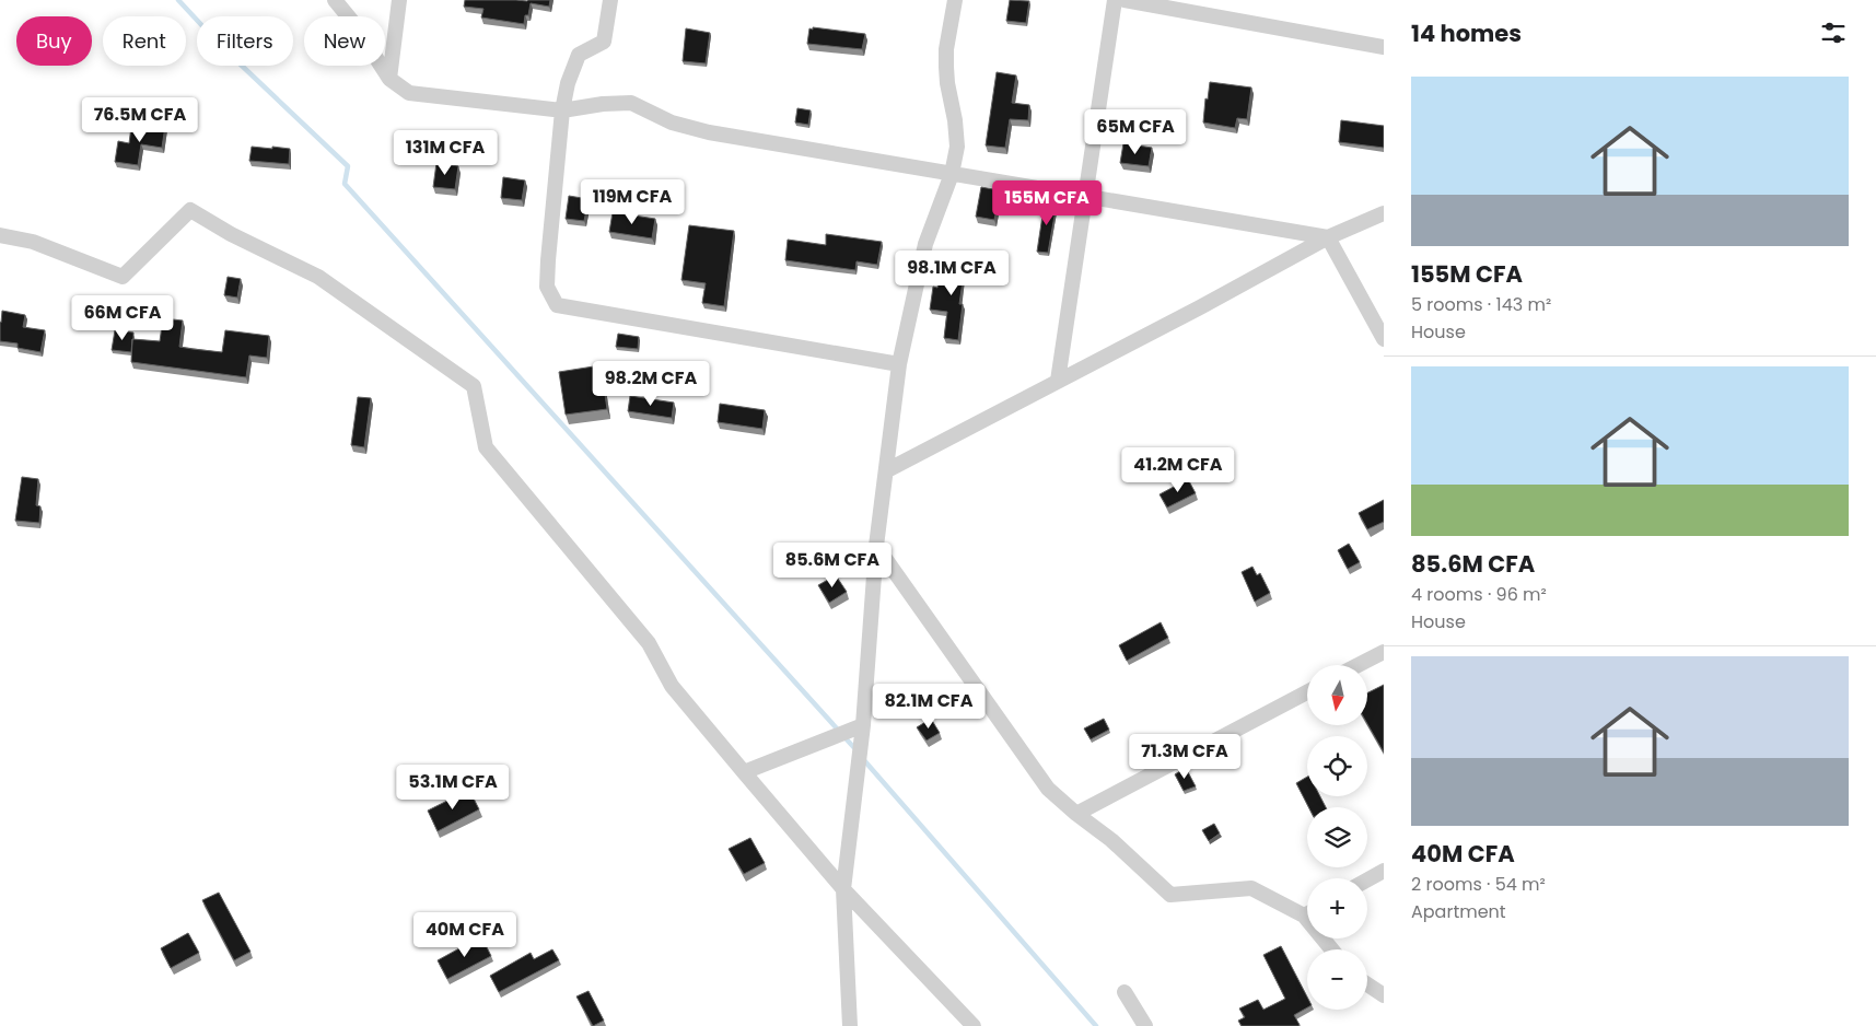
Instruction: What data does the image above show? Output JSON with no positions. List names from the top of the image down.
{
  "north": "bottom",
  "page": {
    "heading": "14 homes",
    "chip": [
      "Buy",
      "Rent",
      "Filters",
      "New"
    ],
    "list": [
      {
        "name": "155M CFA",
        "note": "5 rooms · 143 m² · House"
      },
      {
        "name": "85.6M CFA",
        "note": "4 rooms · 96 m² · House"
      },
      {
        "name": "40M CFA",
        "note": "2 rooms · 54 m² · Apartment"
      }
    ],
    "price": [
      "76.5M CFA",
      "65M CFA",
      "131M CFA",
      "119M CFA",
      "155M CFA",
      "98.1M CFA",
      "66M CFA",
      "98.2M CFA",
      "41.2M CFA",
      "85.6M CFA",
      "82.1M CFA",
      "71.3M CFA",
      "53.1M CFA",
      "40M CFA"
    ],
    "map_buttons": ["+", "−"]
  }
}
